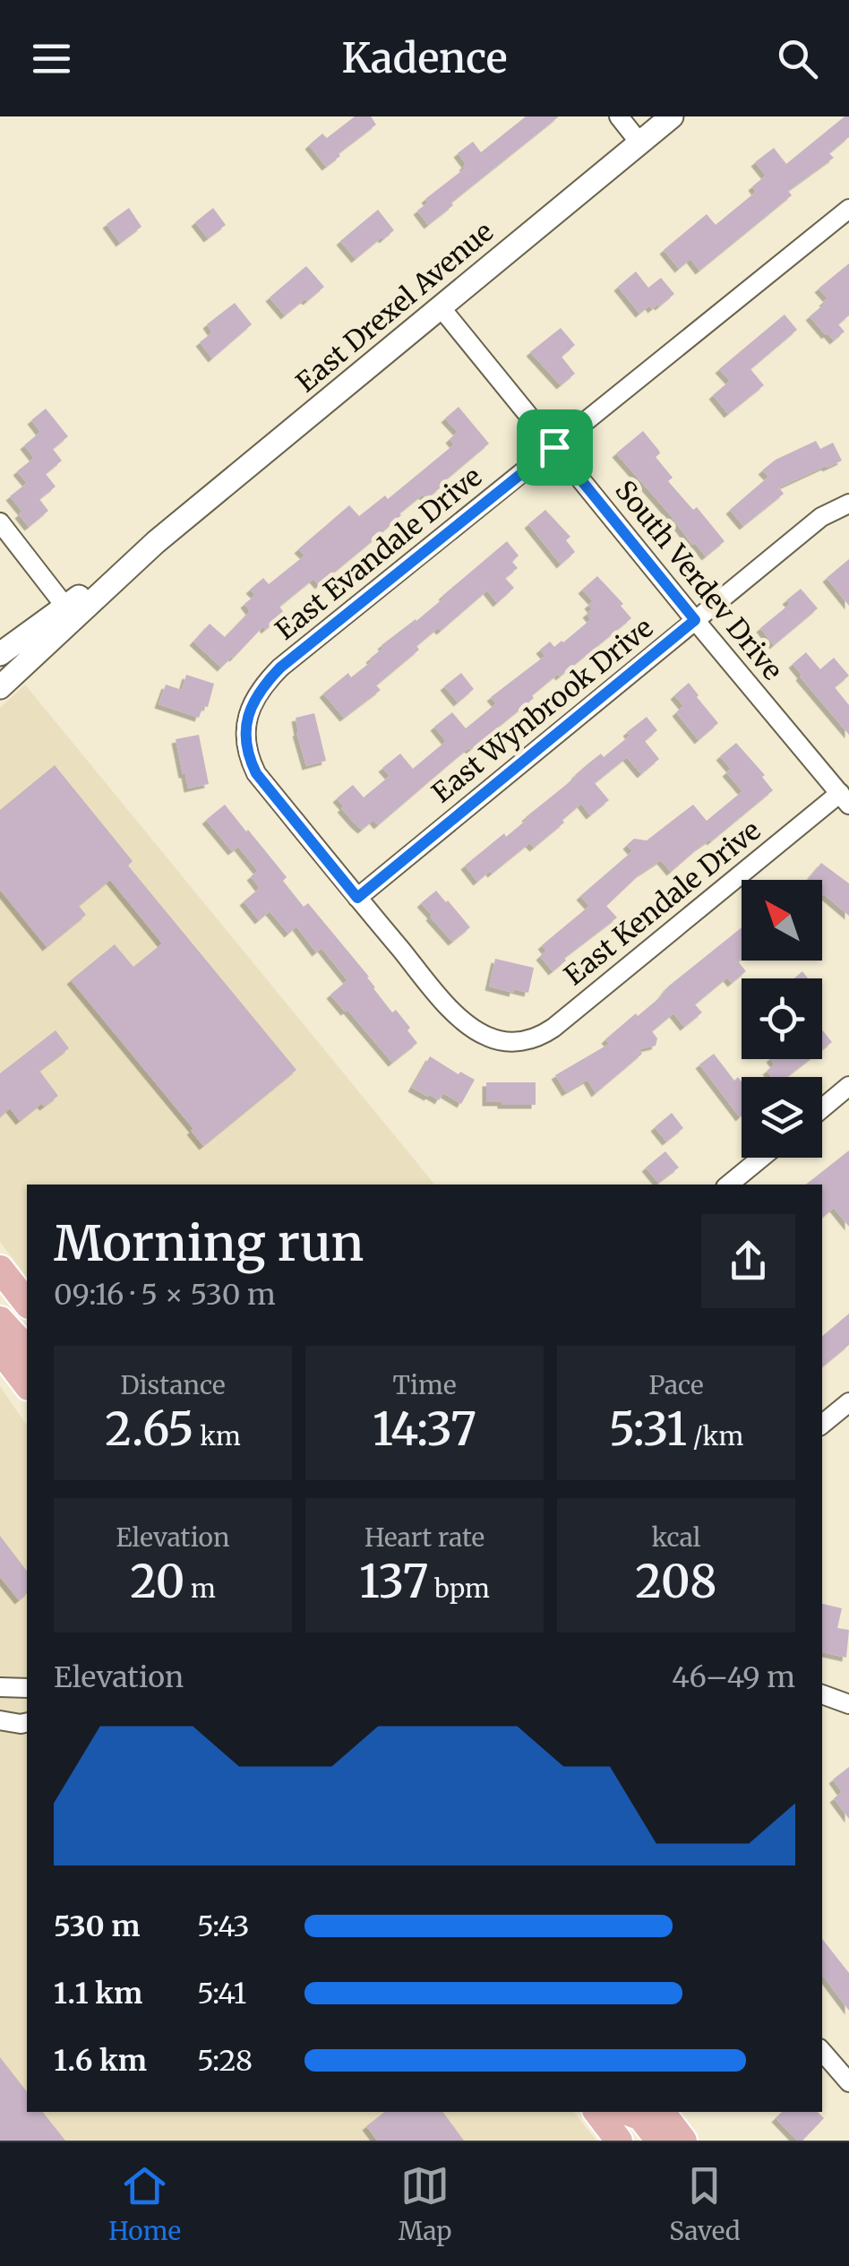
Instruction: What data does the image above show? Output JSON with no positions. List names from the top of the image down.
{
  "streets": {
    "street": [
      "East Drexel Avenue",
      "East Evandale Drive",
      "South Verdev Drive",
      "East Wynbrook Drive",
      "East Kendale Drive"
    ]
  },
  "crossings": [
    ["East Drexel Avenue", "South Verdev Drive"],
    ["East Evandale Drive", "South Verdev Drive"],
    ["East Evandale Drive", "East Wynbrook Drive"],
    ["East Evandale Drive", "East Kendale Drive"],
    ["South Verdev Drive", "East Wynbrook Drive"],
    ["South Verdev Drive", "East Kendale Drive"],
    ["East Wynbrook Drive", "East Kendale Drive"]
  ],
  "north": "top left",
  "page": {
    "header": "Kadence",
    "heading": ["Morning run", "09:16 · 5 × 530 m"],
    "stats": [
      ["Distance", "2.65 km"],
      ["Time", "14:37"],
      ["Pace", "5:31 /km"],
      ["Elevation", "20 m"],
      ["Heart rate", "137 bpm"],
      ["kcal", "208"]
    ],
    "chart": ["Elevation", "46–49 m"],
    "list": [
      {
        "name": "530 m",
        "note": "5:43"
      },
      {
        "name": "1.1 km",
        "note": "5:41"
      },
      {
        "name": "1.6 km",
        "note": "5:28"
      }
    ],
    "tabs": ["Home", "Map", "Saved"]
  }
}
